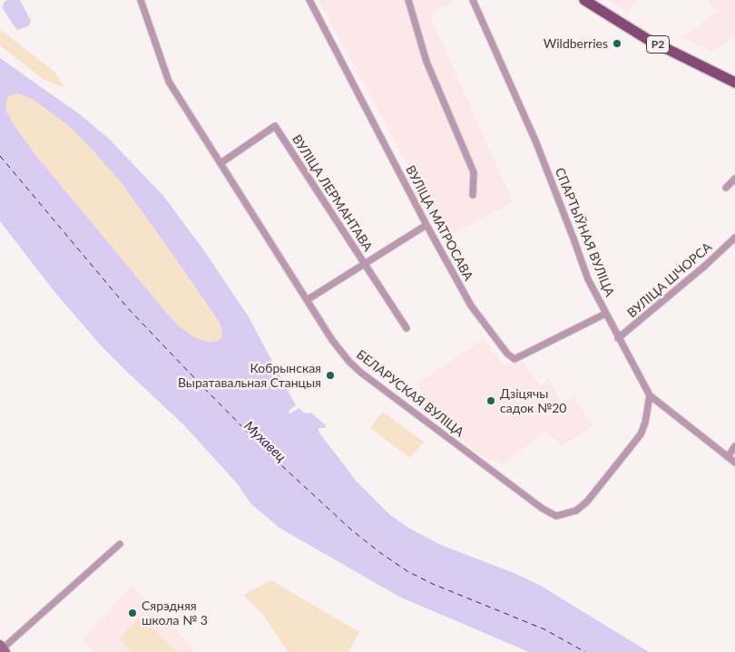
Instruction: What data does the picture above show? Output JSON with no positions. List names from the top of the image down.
{
  "streets": {
    "main road": ["Р2"],
    "street": [
      "ВУЛІЦА ЛЕРМАНТАВА",
      "ВУЛІЦА МАТРОСАВА",
      "СПАРТЫЎНАЯ ВУЛІЦА",
      "ВУЛІЦА ШЧОРСА",
      "БЕЛАРУСКАЯ ВУЛІЦА"
    ]
  },
  "crossings": [
    ["ВУЛІЦА ЛЕРМАНТАВА", "БЕЛАРУСКАЯ ВУЛІЦА"],
    ["ВУЛІЦА МАТРОСАВА", "СПАРТЫЎНАЯ ВУЛІЦА"],
    ["СПАРТЫЎНАЯ ВУЛІЦА", "ВУЛІЦА ШЧОРСА"],
    ["СПАРТЫЎНАЯ ВУЛІЦА", "БЕЛАРУСКАЯ ВУЛІЦА"]
  ],
  "water": ["Мухавец"],
  "places": [
    "Wildberries",
    "Кобрынская Выратавальная Станцыя",
    "Дзіцячы садок №20",
    "Сярэдняя школа № 3"
  ]
}
